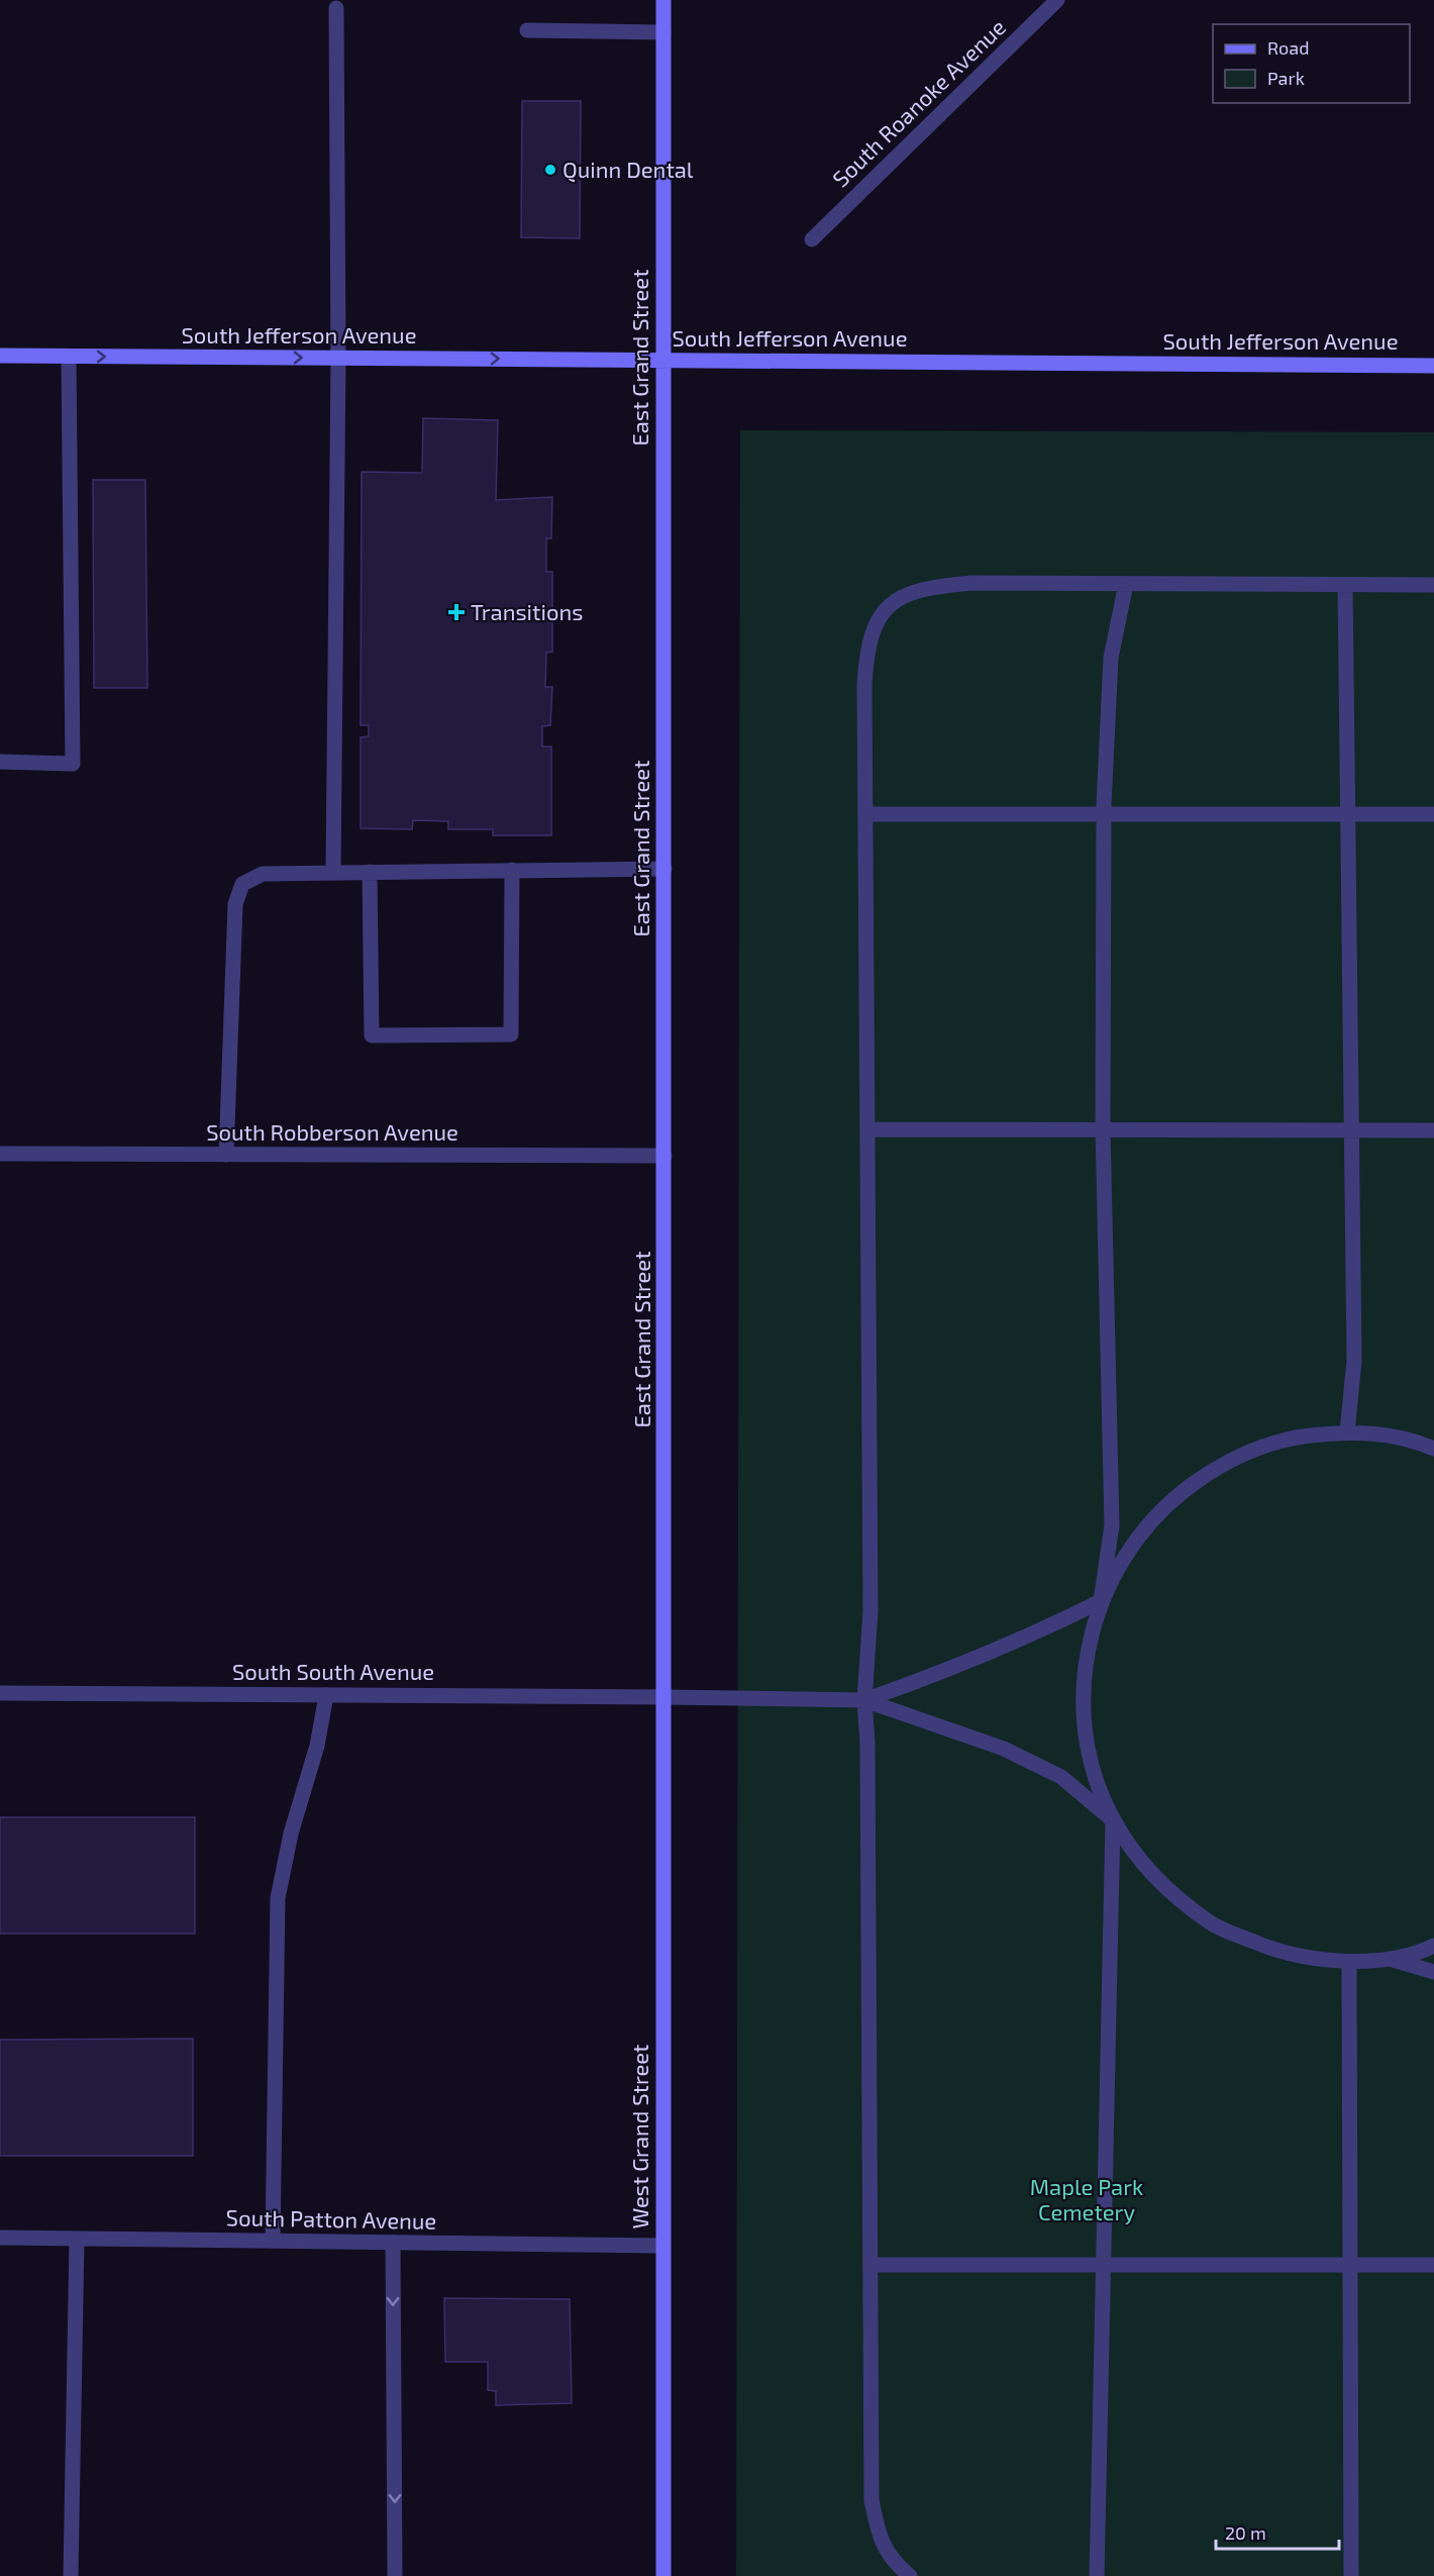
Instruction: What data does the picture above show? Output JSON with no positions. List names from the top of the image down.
{
  "streets": {
    "main road": ["South Jefferson Avenue", "East Grand Street", "West Grand Street"],
    "street": [
      "South Roanoke Avenue",
      "South Robberson Avenue",
      "South South Avenue",
      "South Patton Avenue"
    ]
  },
  "crossings": [
    ["South Jefferson Avenue", "East Grand Street"],
    ["East Grand Street", "South Robberson Avenue"],
    ["East Grand Street", "South South Avenue"],
    ["East Grand Street", "West Grand Street"],
    ["South South Avenue", "West Grand Street"],
    ["West Grand Street", "South Patton Avenue"]
  ],
  "one_way": ["South Jefferson Avenue"],
  "parks": ["Maple Park Cemetery"],
  "places": {
    "other": ["Quinn Dental"],
    "health": ["Transitions"]
  },
  "legend": ["Road", "Park"],
  "scale_bar": "20 m"
}
